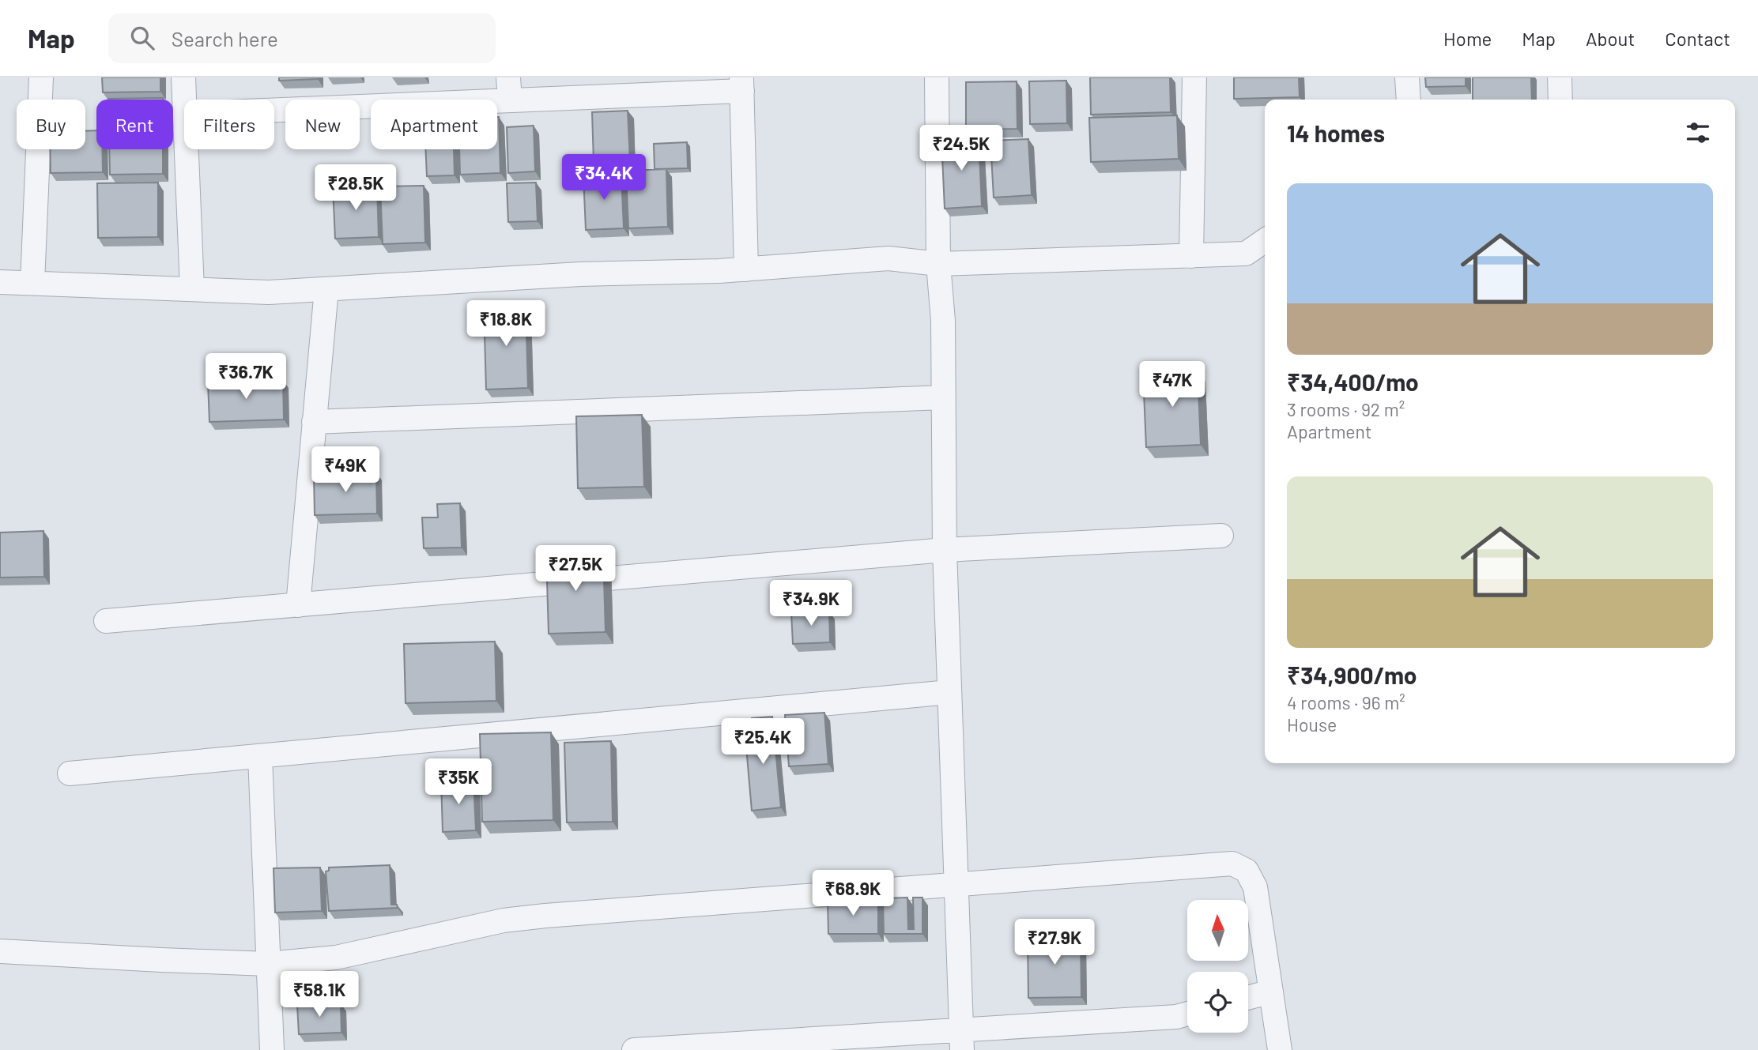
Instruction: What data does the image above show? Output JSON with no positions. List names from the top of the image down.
{
  "north": "top",
  "page": {
    "header": "Map",
    "search": "Search here",
    "nav": [
      "Home",
      "Map",
      "About",
      "Contact"
    ],
    "chip": [
      "Buy",
      "Rent",
      "Filters",
      "New",
      "Apartment"
    ],
    "heading": "14 homes",
    "price": [
      "₹24.5K",
      "₹34.4K",
      "₹28.5K",
      "₹18.8K",
      "₹36.7K",
      "₹47K",
      "₹49K",
      "₹27.5K",
      "₹34.9K",
      "₹25.4K",
      "₹35K",
      "₹68.9K",
      "₹27.9K",
      "₹58.1K"
    ],
    "list": [
      {
        "name": "₹34,400/mo",
        "note": "3 rooms · 92 m² · Apartment"
      },
      {
        "name": "₹34,900/mo",
        "note": "4 rooms · 96 m² · House"
      }
    ]
  }
}
